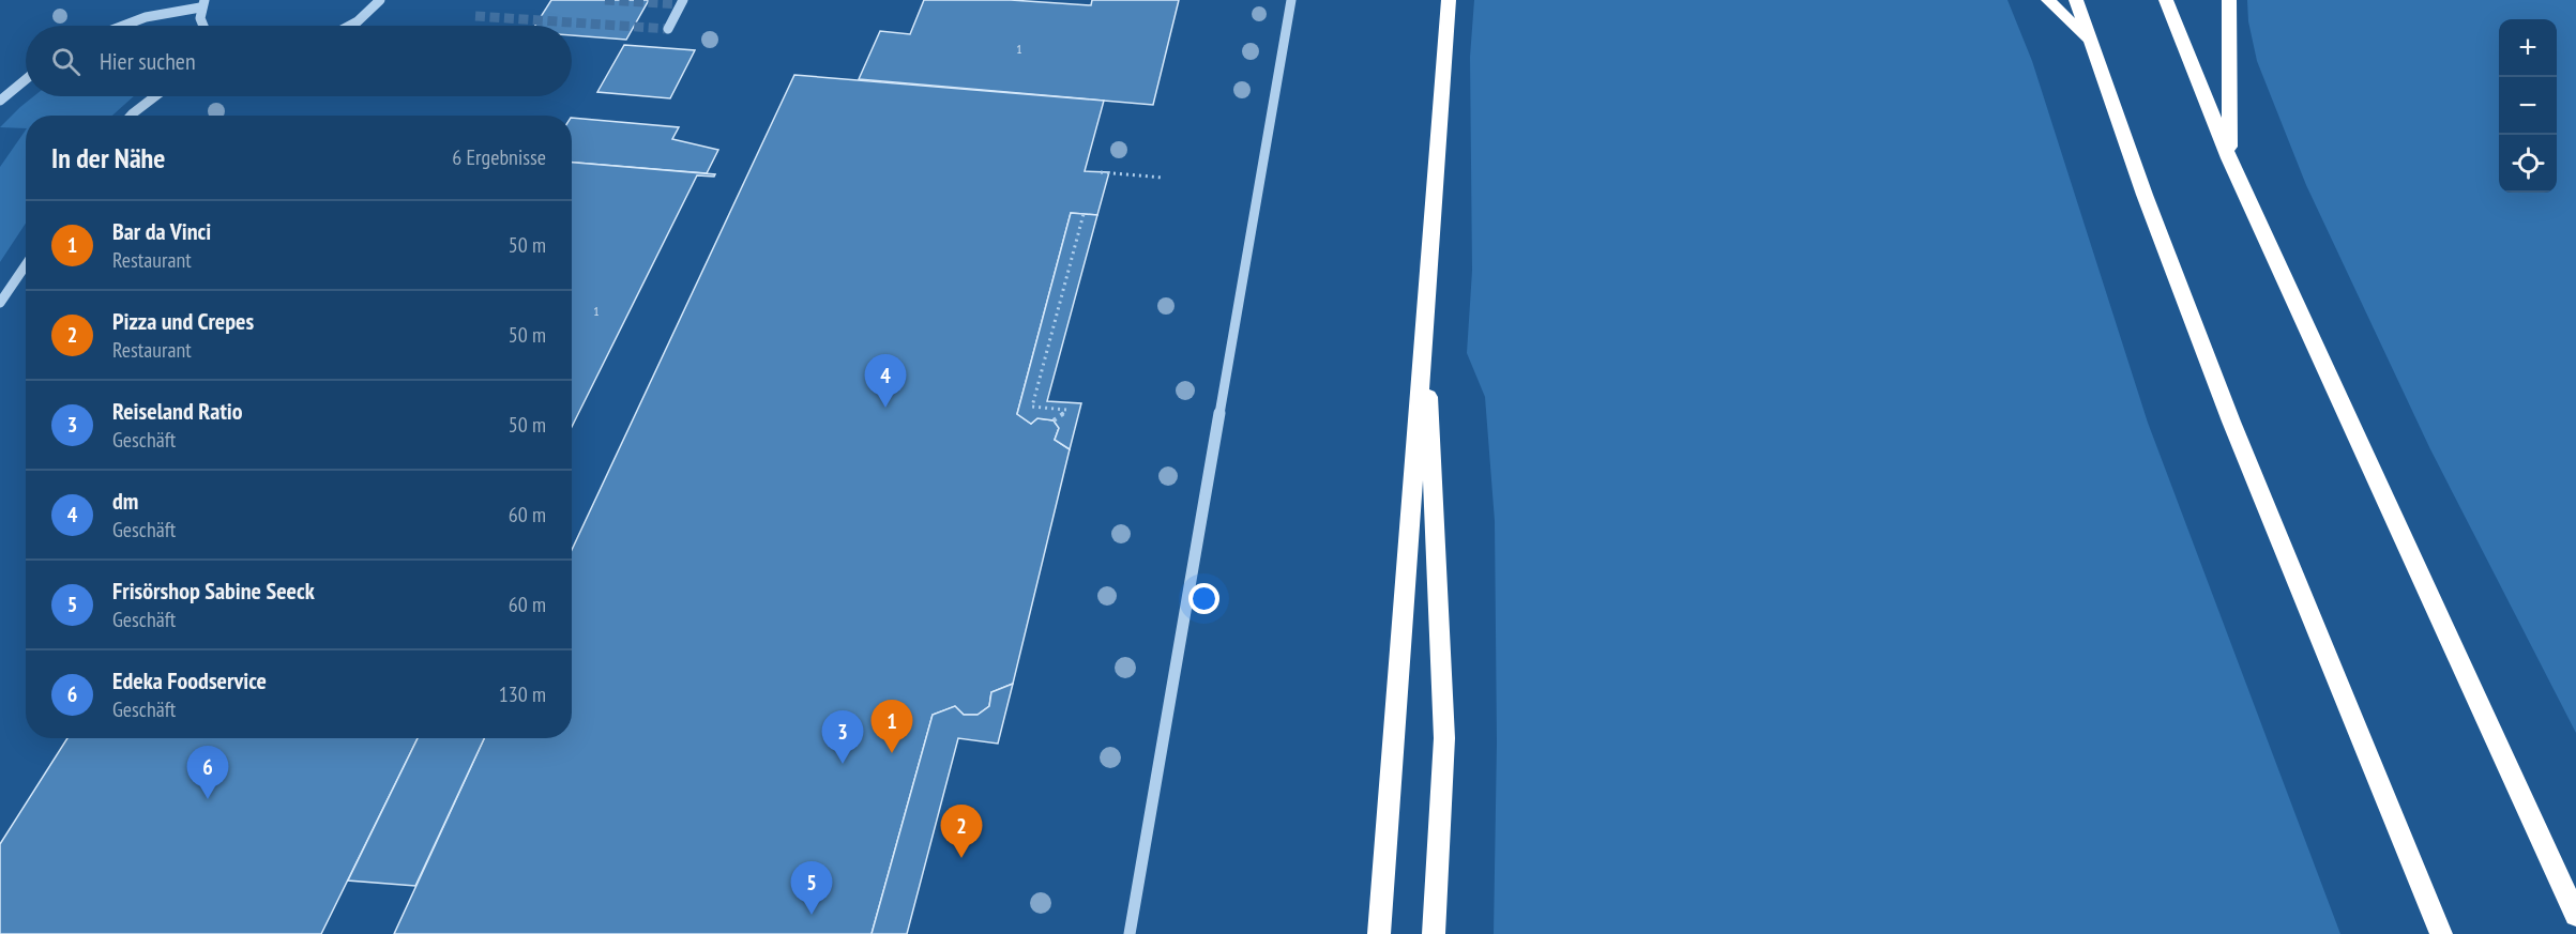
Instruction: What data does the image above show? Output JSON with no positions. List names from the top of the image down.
{
  "house_numbers": ["1", "1"],
  "page": {
    "map_buttons": ["+", "−"],
    "search": "Hier suchen",
    "heading": ["In der Nähe", "6 Ergebnisse"],
    "list": [
      {
        "mark": "1",
        "name": "Bar da Vinci",
        "note": "Restaurant",
        "value": "50 m"
      },
      {
        "mark": "2",
        "name": "Pizza und Crepes",
        "note": "Restaurant",
        "value": "50 m"
      },
      {
        "mark": "3",
        "name": "Reiseland Ratio",
        "note": "Geschäft",
        "value": "50 m"
      },
      {
        "mark": "4",
        "name": "dm",
        "note": "Geschäft",
        "value": "60 m"
      },
      {
        "mark": "5",
        "name": "Frisörshop Sabine Seeck",
        "note": "Geschäft",
        "value": "60 m"
      },
      {
        "mark": "6",
        "name": "Edeka Foodservice",
        "note": "Geschäft",
        "value": "130 m"
      }
    ],
    "pins": [
      "4",
      "1",
      "3",
      "6",
      "2",
      "5"
    ]
  }
}
